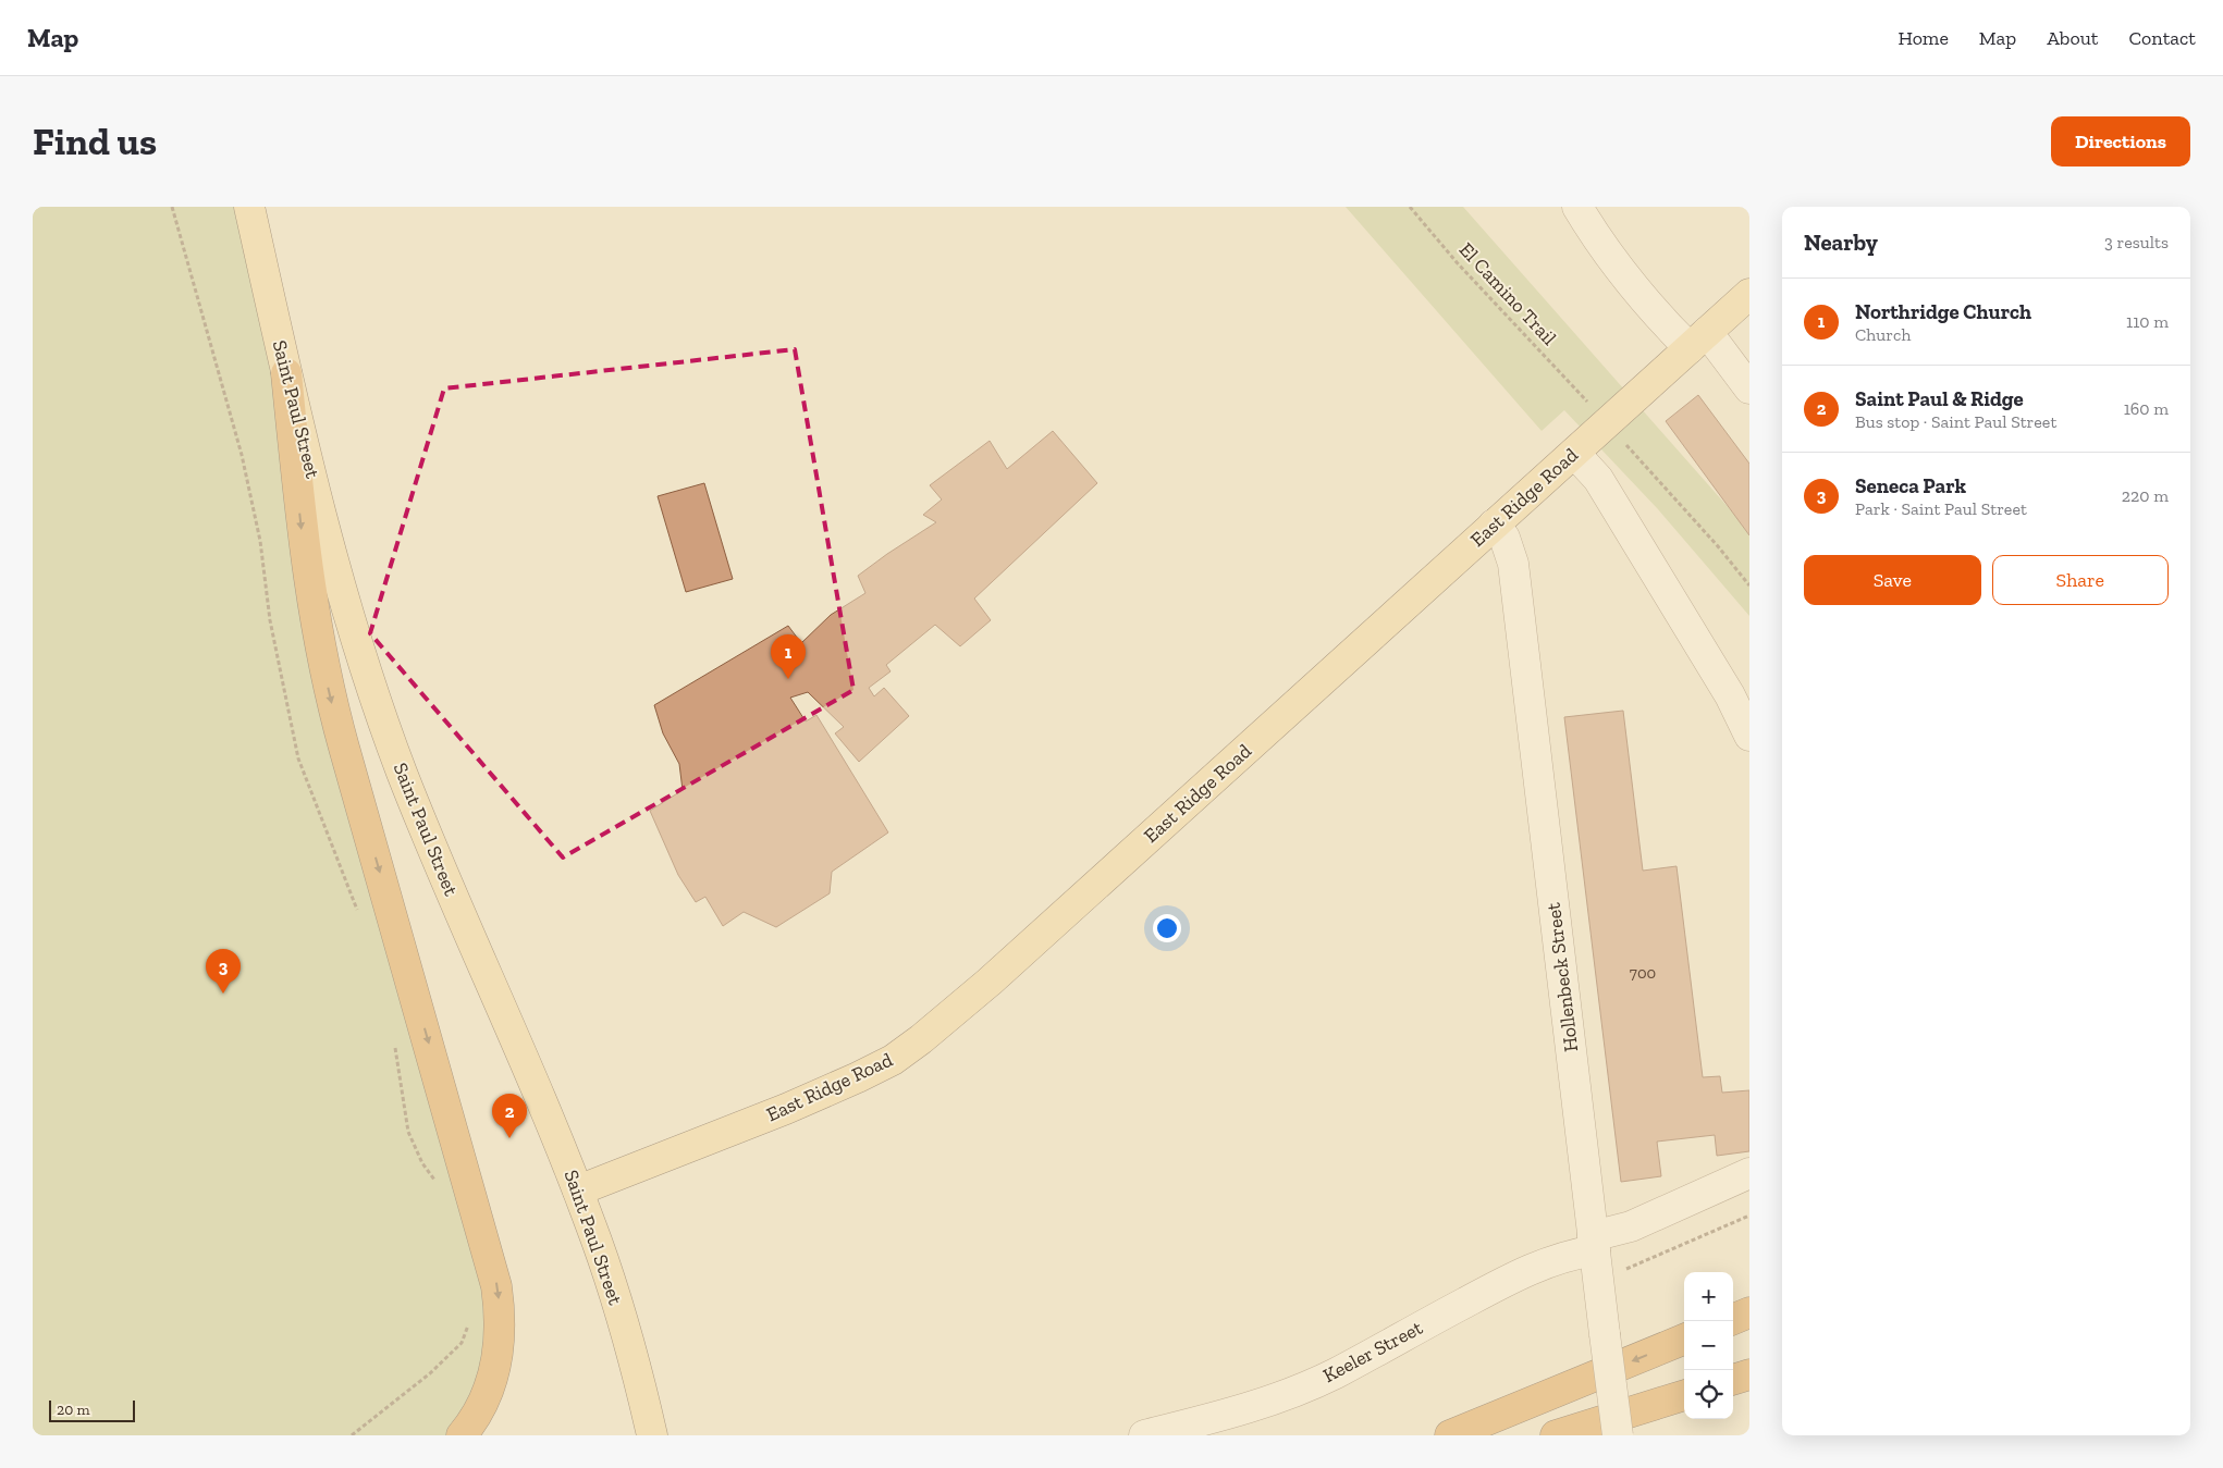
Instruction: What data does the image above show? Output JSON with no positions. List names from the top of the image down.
{
  "streets": {
    "main road": ["Saint Paul Street", "East Ridge Road"],
    "street": ["Hollenbeck Street", "Keeler Street"],
    "path": ["El Camino Trail"]
  },
  "crossings": [
    ["Saint Paul Street", "East Ridge Road"],
    ["East Ridge Road", "Hollenbeck Street"],
    ["Hollenbeck Street", "Keeler Street"]
  ],
  "house_numbers": ["700"],
  "scale_bar": "20 m",
  "page": {
    "header": "Map",
    "nav": [
      "Home",
      "Map",
      "About",
      "Contact"
    ],
    "buttons": [
      "Directions",
      ["Save", "Share"]
    ],
    "title": "Find us",
    "heading": ["Nearby", "3 results"],
    "list": [
      {
        "mark": "1",
        "name": "Northridge Church",
        "note": "Church",
        "value": "110 m"
      },
      {
        "mark": "2",
        "name": "Saint Paul & Ridge",
        "note": "Bus stop · Saint Paul Street",
        "value": "160 m"
      },
      {
        "mark": "3",
        "name": "Seneca Park",
        "note": "Park · Saint Paul Street",
        "value": "220 m"
      }
    ],
    "pins": ["1", "3", "2"],
    "map_buttons": ["+", "−"],
    "scale": "20 m"
  }
}
